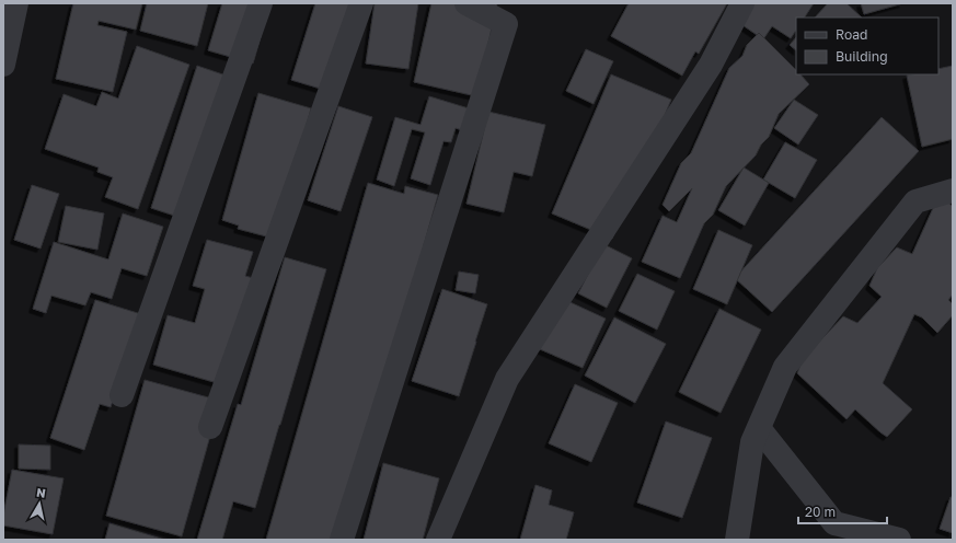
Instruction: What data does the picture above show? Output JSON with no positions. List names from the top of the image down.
{
  "legend": ["Road", "Building"],
  "scale_bar": "20 m",
  "north": "top"
}
